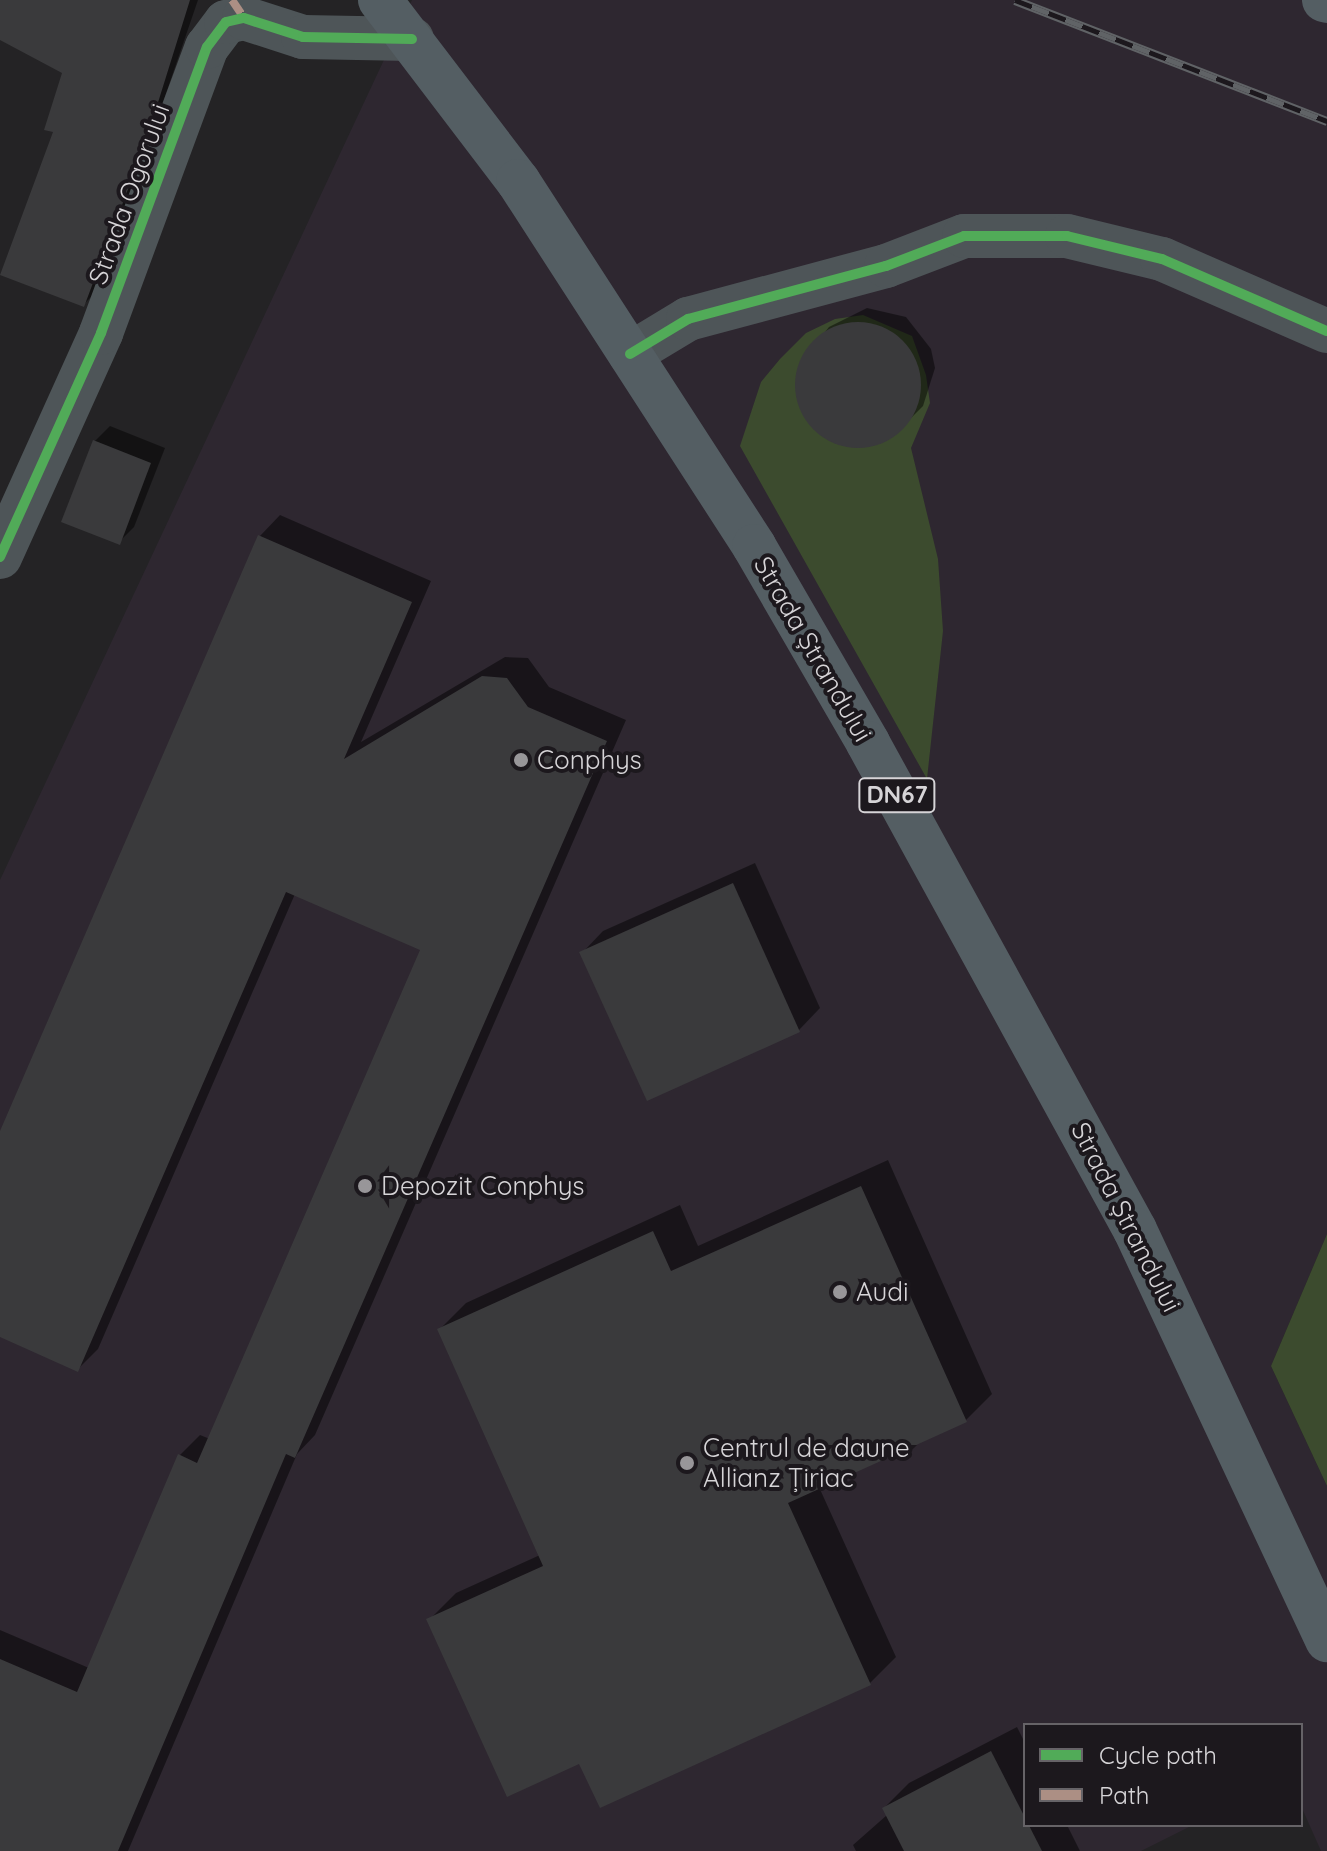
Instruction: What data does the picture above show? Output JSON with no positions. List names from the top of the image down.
{
  "streets": {
    "main road": ["Strada Ștrandului", "DN67"],
    "street": ["Strada Ogorului"]
  },
  "crossings": [
    ["Strada Ogorului", "Strada Ștrandului"]
  ],
  "places": [
    "Conphys",
    "Depozit Conphys",
    "Audi",
    "Centrul de daune Allianz Țiriac"
  ],
  "legend": ["Cycle path", "Path"]
}
